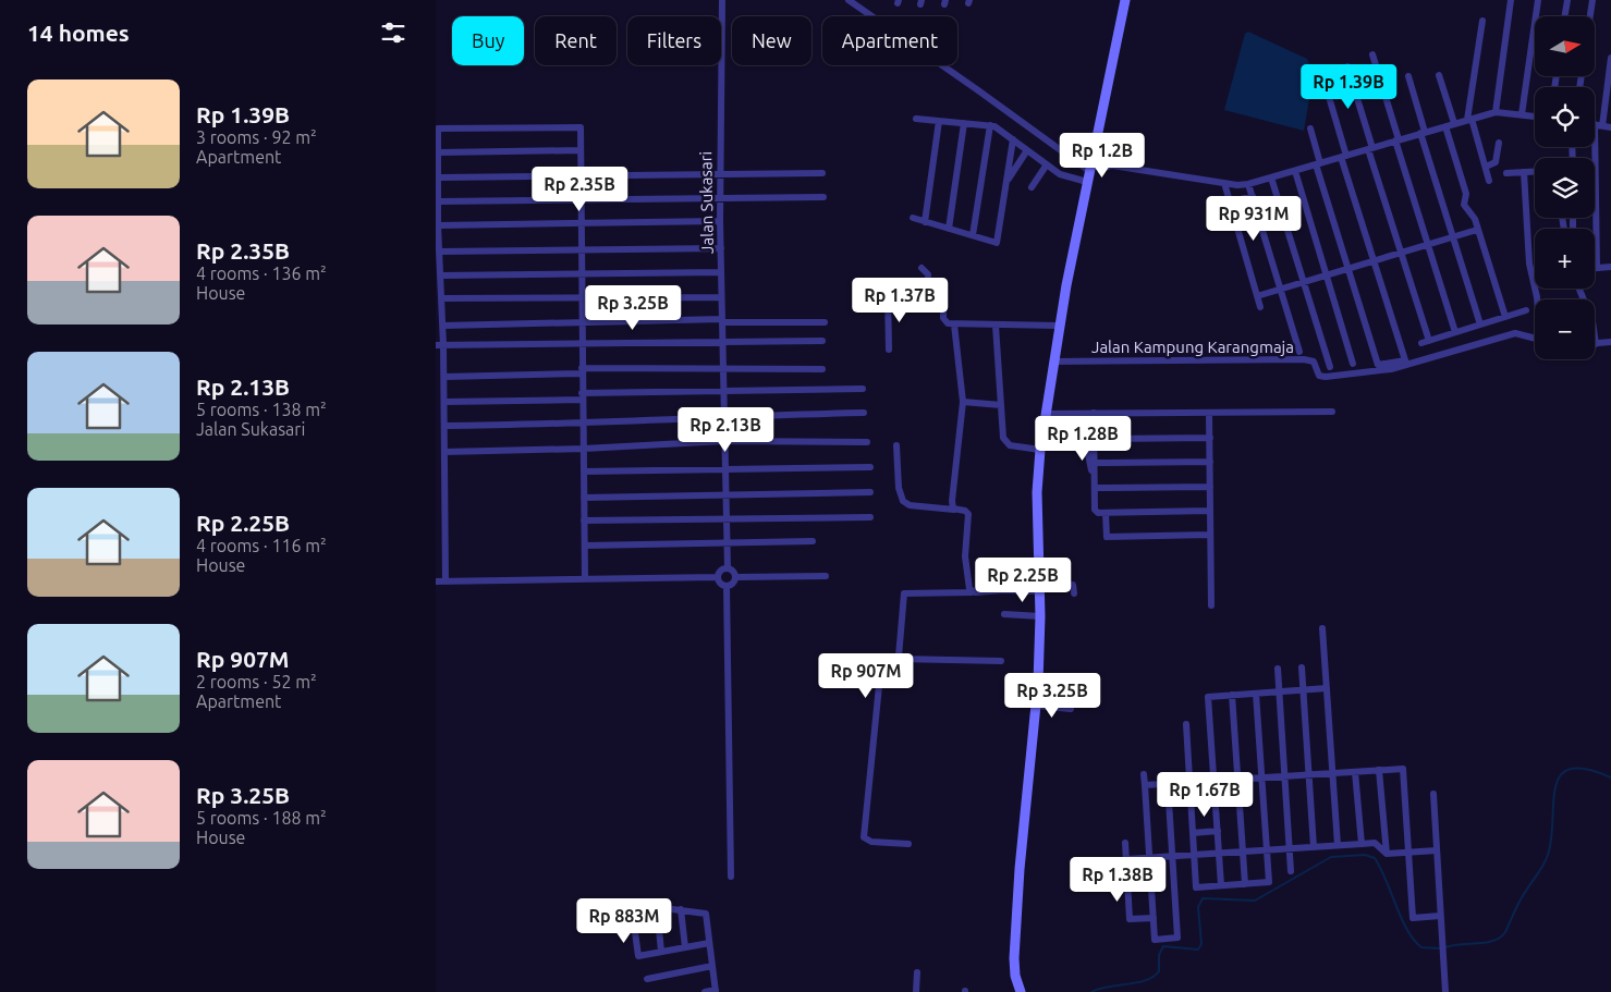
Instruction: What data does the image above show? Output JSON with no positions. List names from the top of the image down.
{
  "streets": {
    "street": ["Jalan Sukasari", "Jalan Kampung Karangmaja"]
  },
  "north": "right",
  "page": {
    "heading": "14 homes",
    "map_buttons": ["+", "−"],
    "chip": [
      "Buy",
      "Rent",
      "Filters",
      "New",
      "Apartment"
    ],
    "price": [
      "Rp 1.39B",
      "Rp 1.2B",
      "Rp 2.35B",
      "Rp 931M",
      "Rp 1.37B",
      "Rp 3.25B",
      "Rp 2.13B",
      "Rp 1.28B",
      "Rp 2.25B",
      "Rp 907M",
      "Rp 3.25B",
      "Rp 1.67B",
      "Rp 1.38B",
      "Rp 883M"
    ],
    "list": [
      {
        "name": "Rp 1.39B",
        "note": "3 rooms · 92 m² · Apartment"
      },
      {
        "name": "Rp 2.35B",
        "note": "4 rooms · 136 m² · House"
      },
      {
        "name": "Rp 2.13B",
        "note": "5 rooms · 138 m² · Jalan Sukasari"
      },
      {
        "name": "Rp 2.25B",
        "note": "4 rooms · 116 m² · House"
      },
      {
        "name": "Rp 907M",
        "note": "2 rooms · 52 m² · Apartment"
      },
      {
        "name": "Rp 3.25B",
        "note": "5 rooms · 188 m² · House"
      }
    ]
  }
}
